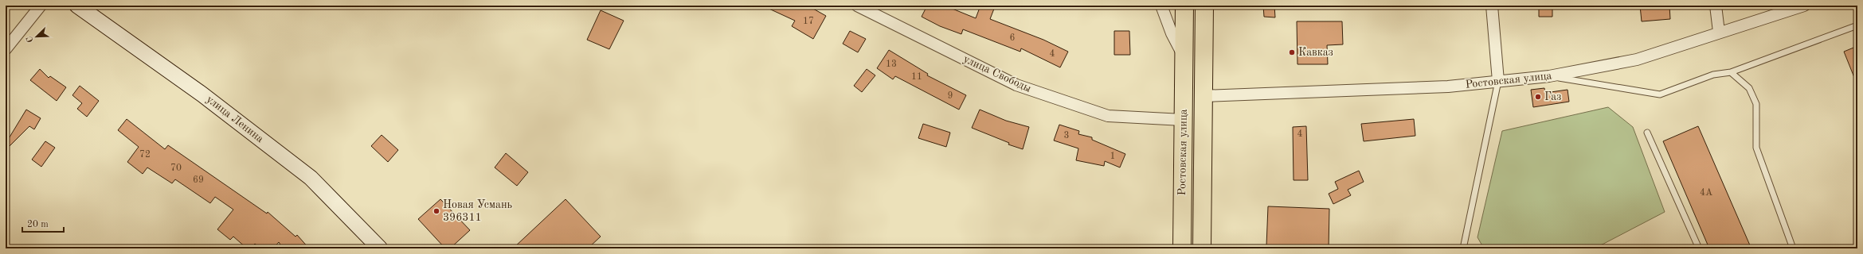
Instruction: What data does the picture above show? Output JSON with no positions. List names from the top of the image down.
{
  "streets": {
    "highway": ["Ростовская улица"],
    "main road": ["улица Ленина"],
    "street": ["улица Свободы"]
  },
  "crossings": [
    ["улица Свободы", "Ростовская улица"]
  ],
  "places": ["Кавказ", "Газ", "Новая Усмань 396311"],
  "house_numbers": [
    "17",
    "6",
    "4",
    "13",
    "11",
    "9",
    "4",
    "3",
    "72",
    "1",
    "70",
    "69",
    "4А"
  ],
  "scale_bar": "20 m",
  "north": "bottom left"
}
